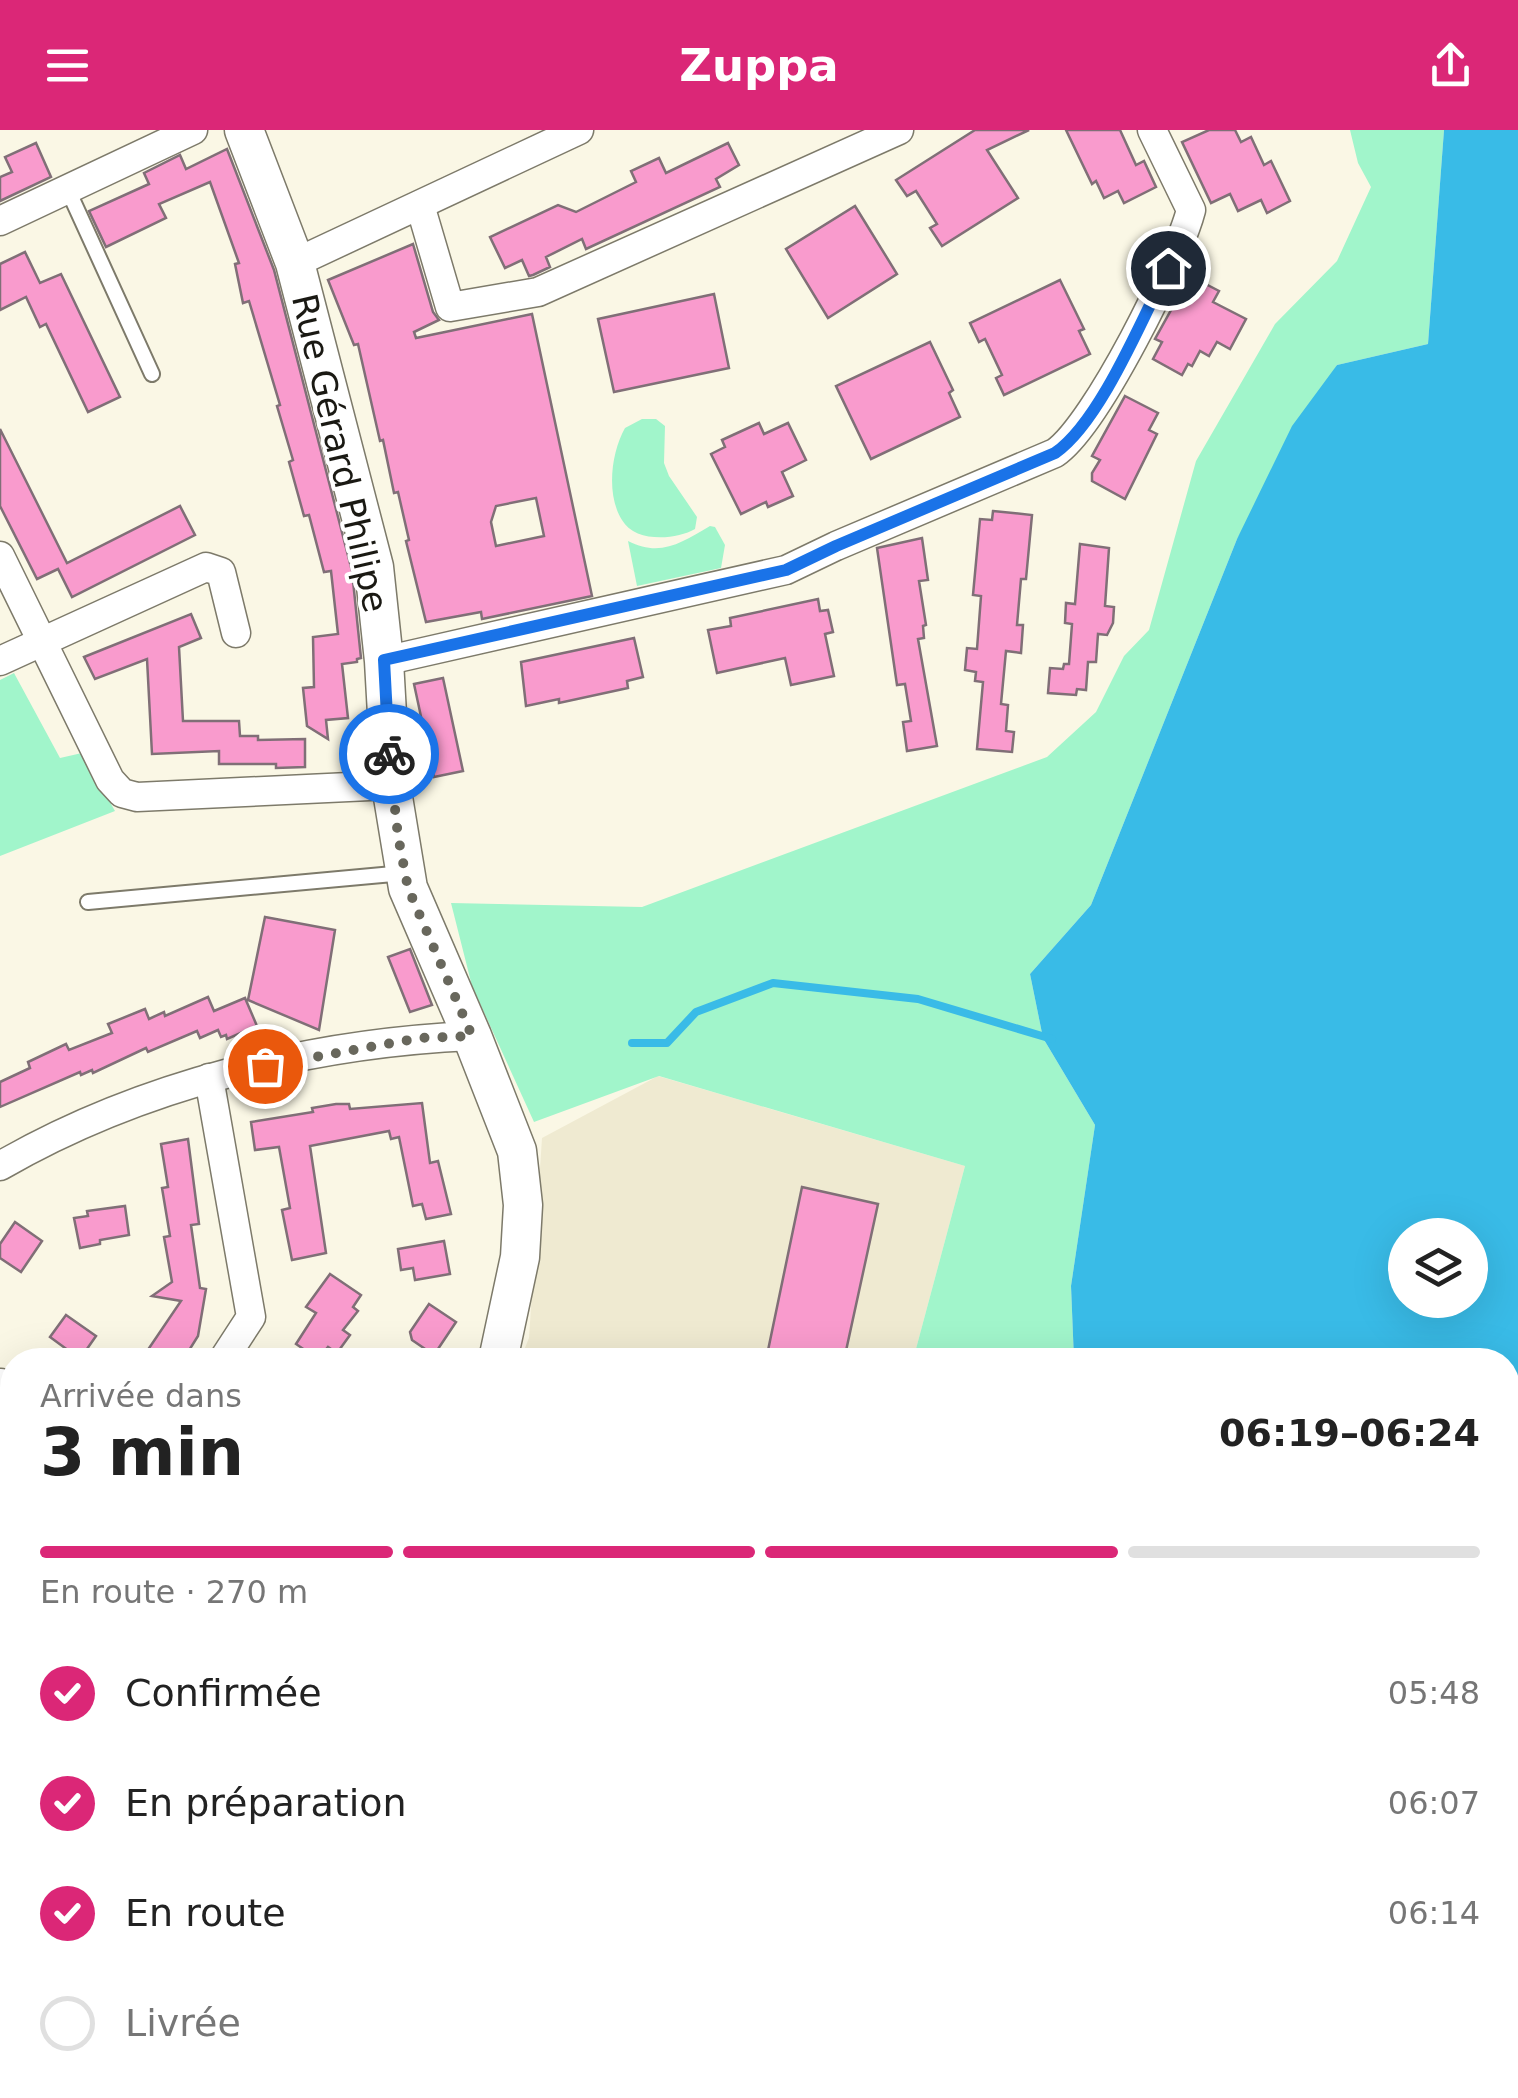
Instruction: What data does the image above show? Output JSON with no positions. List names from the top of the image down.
{
  "streets": {
    "street": ["Rue Gérard Philipe"]
  },
  "page": {
    "header": "Zuppa",
    "heading": ["3 min", "Arrivée dans", "06:19–06:24"],
    "bar": "En route · 270 m",
    "list": [
      ["Confirmée", "05:48"],
      ["En préparation", "06:07"],
      ["En route", "06:14"],
      "Livrée"
    ]
  }
}
